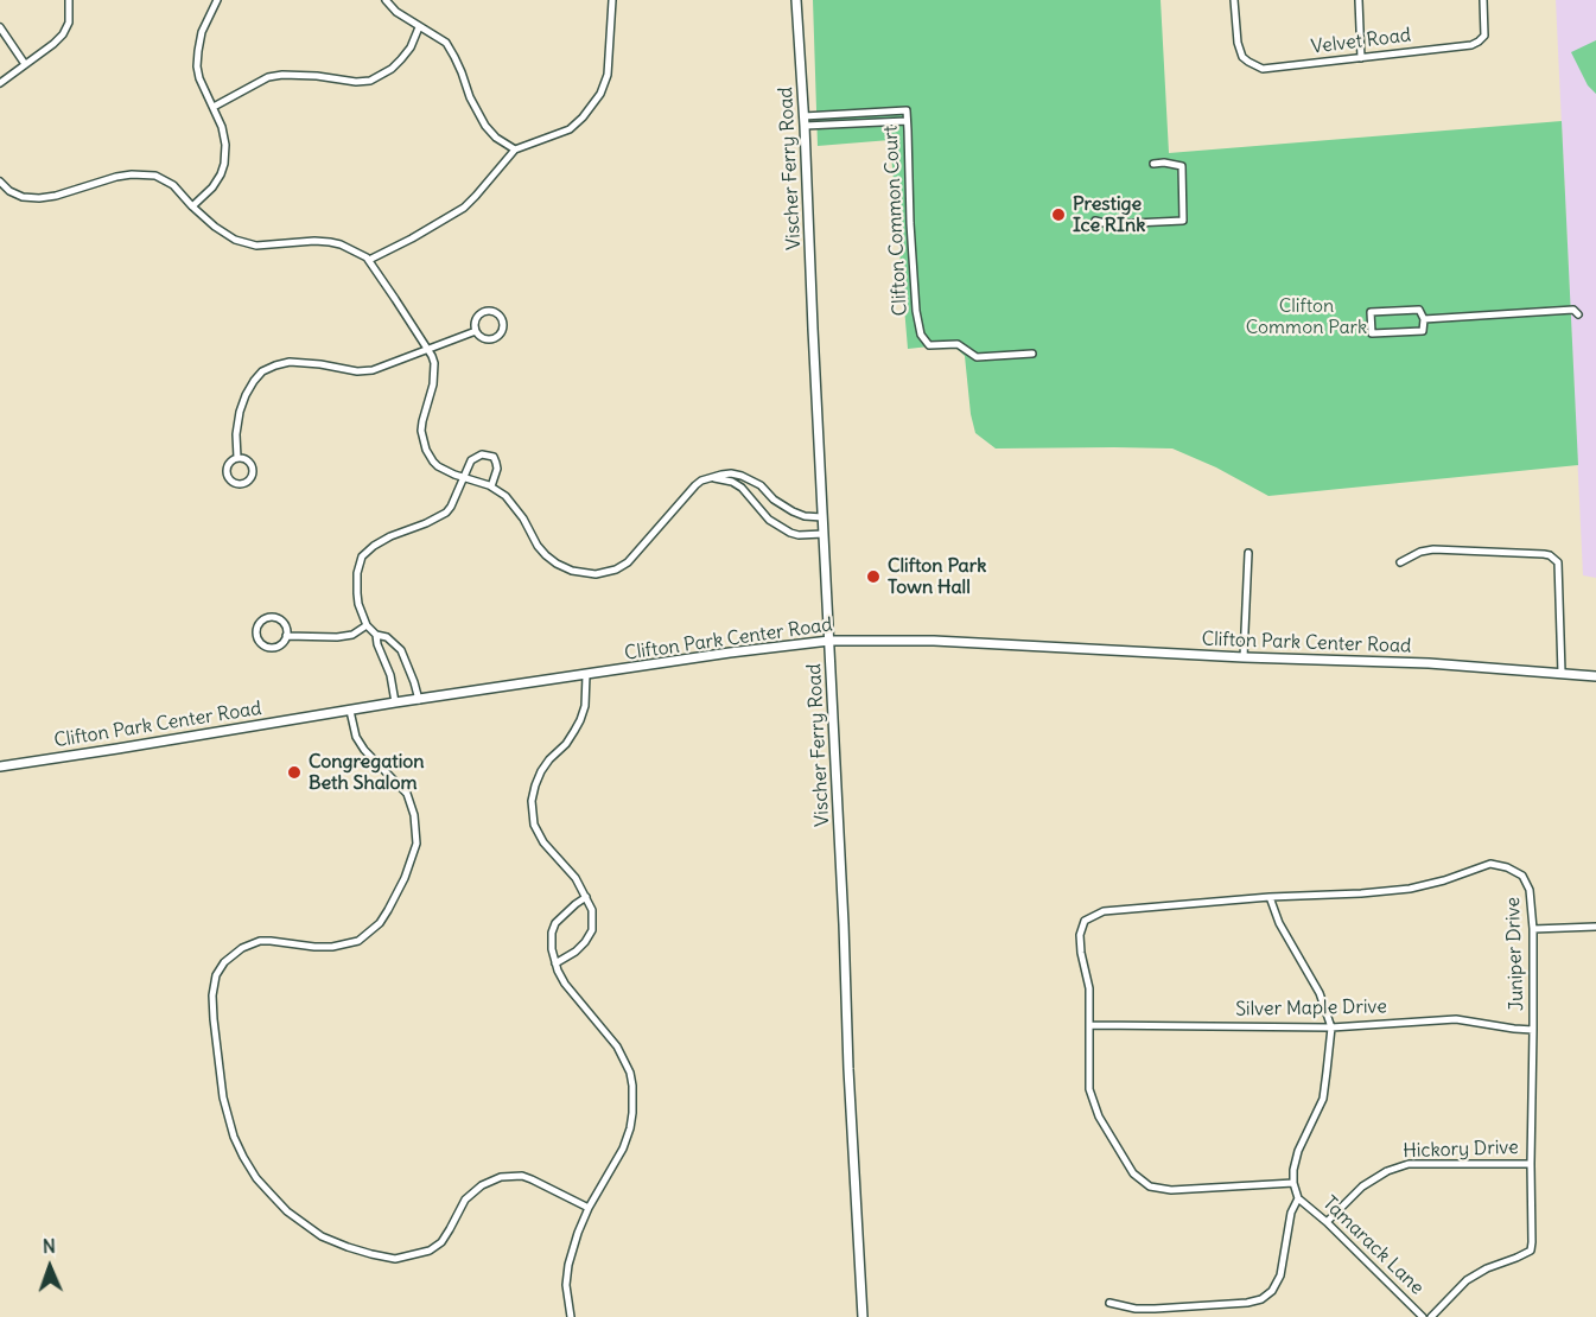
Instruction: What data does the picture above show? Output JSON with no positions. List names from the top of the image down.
{
  "streets": {
    "street": [
      "Velvet Road",
      "Vischer Ferry Road",
      "Clifton Common Court",
      "Clifton Park Center Road",
      "Juniper Drive",
      "Silver Maple Drive",
      "Hickory Drive",
      "Tamarack Lane"
    ]
  },
  "crossings": [
    ["Vischer Ferry Road", "Clifton Common Court"],
    ["Vischer Ferry Road", "Clifton Park Center Road"],
    ["Juniper Drive", "Silver Maple Drive"],
    ["Juniper Drive", "Hickory Drive"],
    ["Hickory Drive", "Tamarack Lane"]
  ],
  "parks": ["Clifton Common Park"],
  "places": ["Prestige Ice RInk", "Clifton Park Town Hall", "Congregation Beth Shalom"],
  "north": "top"
}
